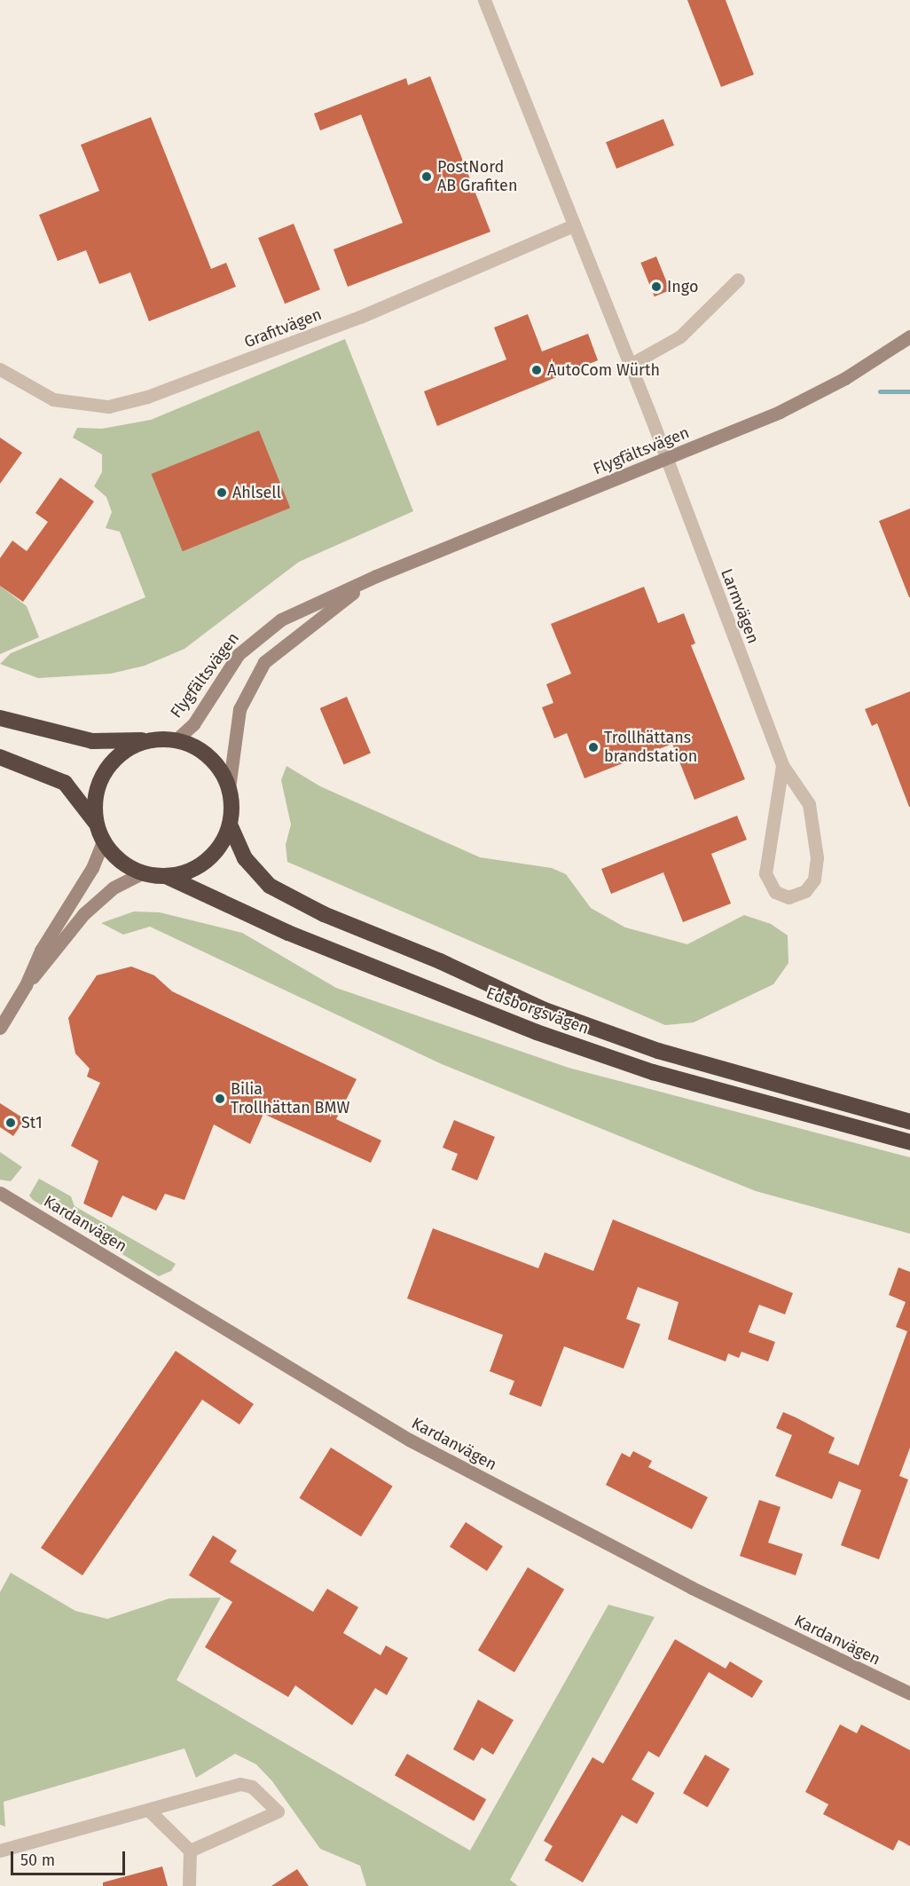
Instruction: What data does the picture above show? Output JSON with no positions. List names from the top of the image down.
{
  "streets": {
    "highway": ["Edsborgsvägen"],
    "street": [
      "Grafitvägen",
      "Flygfältsvägen",
      "Larmvägen",
      "Kardanvägen"
    ]
  },
  "crossings": [
    ["Flygfältsvägen", "Larmvägen"],
    ["Flygfältsvägen", "Edsborgsvägen"]
  ],
  "places": [
    "PostNord AB Grafiten",
    "Ingo",
    "AutoCom Würth",
    "Ahlsell",
    "Trollhättans brandstation",
    "Bilia Trollhättan BMW",
    "St1"
  ],
  "scale_bar": "50 m"
}
